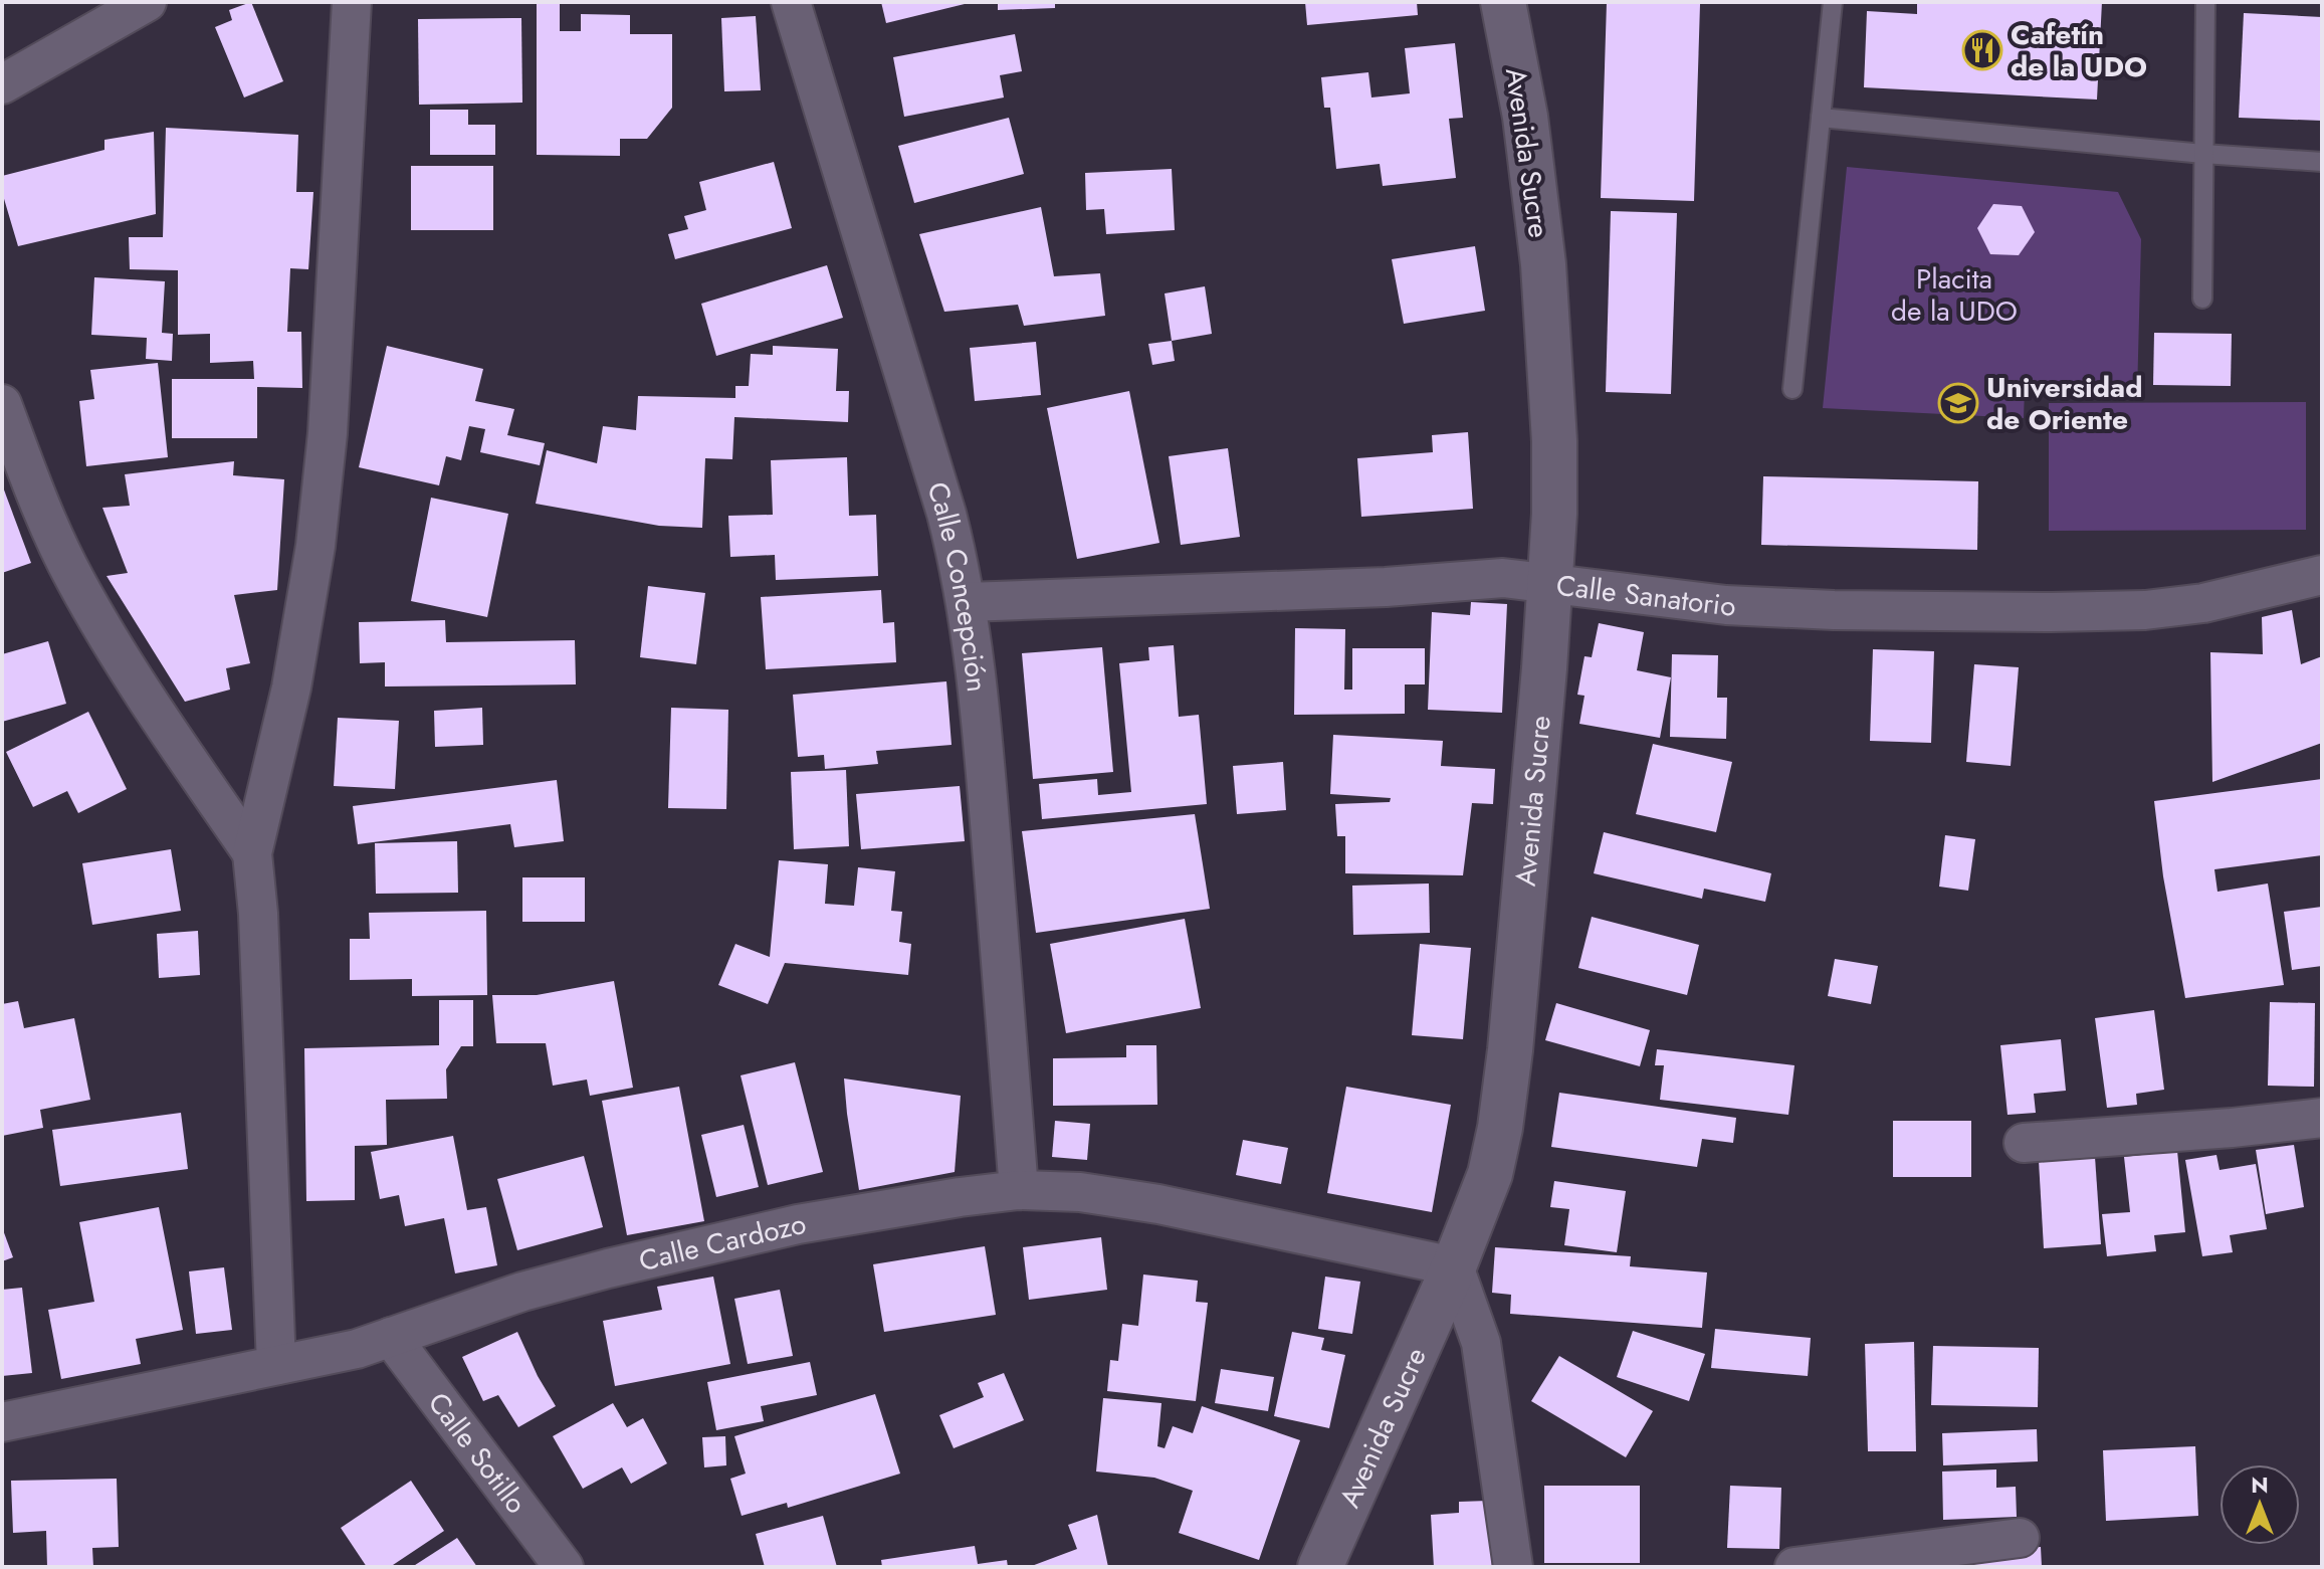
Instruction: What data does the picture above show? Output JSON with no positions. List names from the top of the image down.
{
  "streets": {
    "street": [
      "Avenida Sucre",
      "Calle Concepción",
      "Calle Sanatorio",
      "Calle Cardozo",
      "Calle Sotillo"
    ]
  },
  "crossings": [
    ["Avenida Sucre", "Calle Sanatorio"],
    ["Avenida Sucre", "Calle Cardozo"],
    ["Calle Concepción", "Calle Sanatorio"],
    ["Calle Concepción", "Calle Cardozo"],
    ["Calle Cardozo", "Calle Sotillo"]
  ],
  "parks": ["Placita de la UDO"],
  "places": {
    "restaurant": ["Cafetín de la UDO"],
    "school or university": ["Universidad de Oriente"]
  },
  "north": "top"
}
